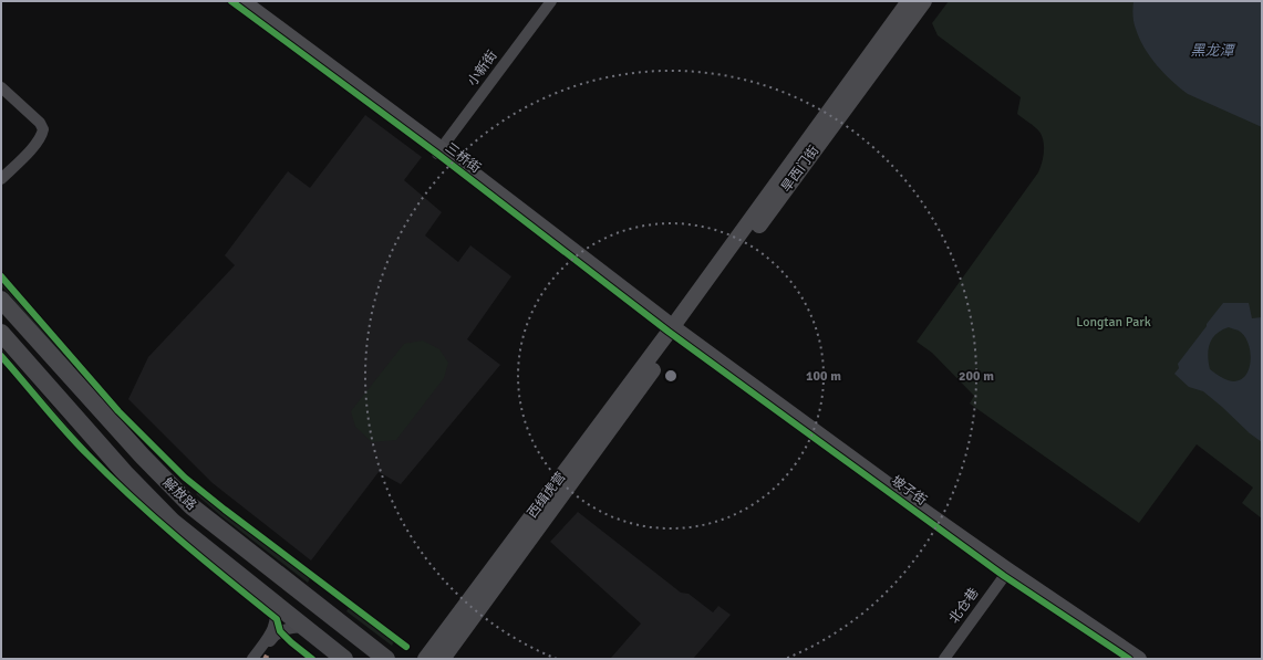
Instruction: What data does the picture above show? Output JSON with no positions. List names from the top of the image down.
{
  "streets": {
    "main road": [
      "三桥街",
      "旱西门街",
      "坡子街",
      "解放路",
      "西缉虎营"
    ],
    "street": ["小新街", "北仓巷"]
  },
  "crossings": [
    ["小新街", "三桥街"],
    ["三桥街", "旱西门街"],
    ["三桥街", "坡子街"],
    ["三桥街", "西缉虎营"],
    ["旱西门街", "坡子街"],
    ["旱西门街", "西缉虎营"],
    ["坡子街", "西缉虎营"],
    ["坡子街", "北仓巷"]
  ],
  "water": ["黑龙潭"],
  "parks": ["Longtan Park"],
  "rings": ["100 m", "200 m"]
}
